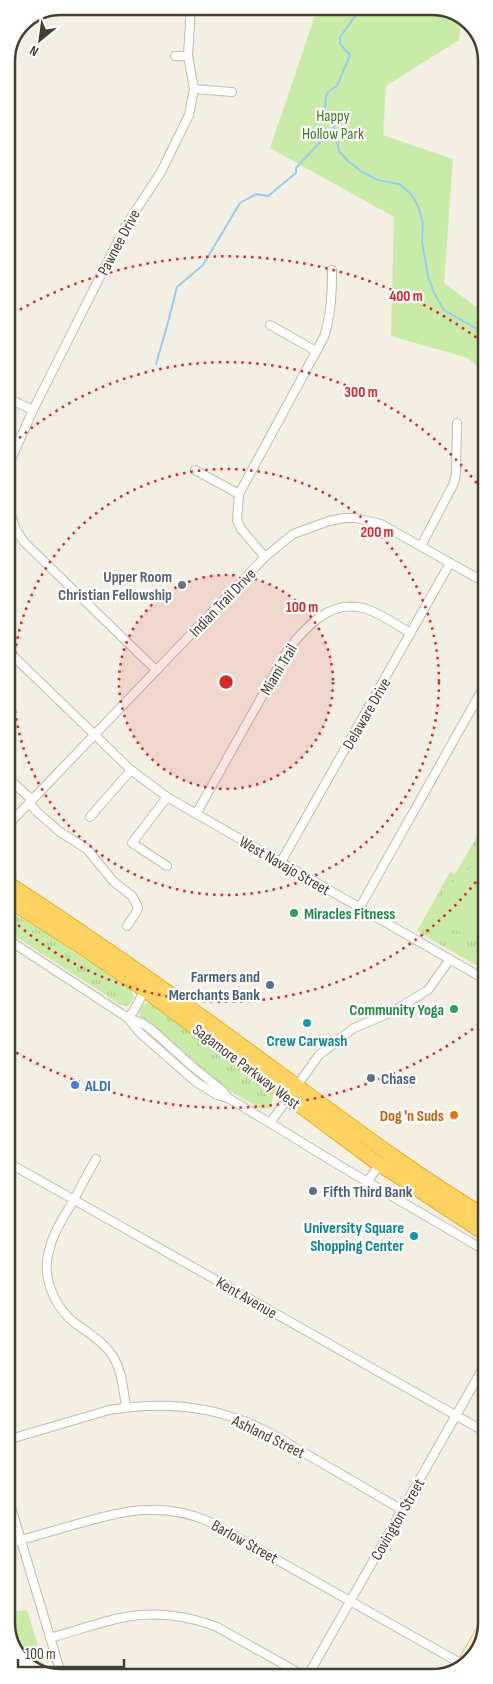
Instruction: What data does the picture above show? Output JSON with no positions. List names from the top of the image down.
{
  "streets": {
    "highway": ["Sagamore Parkway West"],
    "street": [
      "Pawnee Drive",
      "Indian Trail Drive",
      "Miami Trail",
      "Delaware Drive",
      "West Navajo Street",
      "Kent Avenue",
      "Ashland Street",
      "Covington Street",
      "Barlow Street"
    ]
  },
  "crossings": [
    ["Indian Trail Drive", "Delaware Drive"],
    ["Indian Trail Drive", "West Navajo Street"],
    ["Miami Trail", "Delaware Drive"],
    ["Miami Trail", "West Navajo Street"],
    ["Delaware Drive", "West Navajo Street"],
    ["Kent Avenue", "Covington Street"],
    ["Ashland Street", "Covington Street"],
    ["Covington Street", "Barlow Street"]
  ],
  "parks": ["Happy Hollow Park"],
  "places": [
    "Upper Room Christian Fellowship",
    "Miracles Fitness",
    "Farmers and Merchants Bank",
    "Community Yoga",
    "Crew Carwash",
    "Chase",
    "ALDI",
    "Dog 'n Suds",
    "Fifth Third Bank",
    "University Square Shopping Center"
  ],
  "scale_bar": "100 m",
  "north": "bottom left",
  "rings": [
    "400 m",
    "300 m",
    "200 m",
    "100 m"
  ]
}
